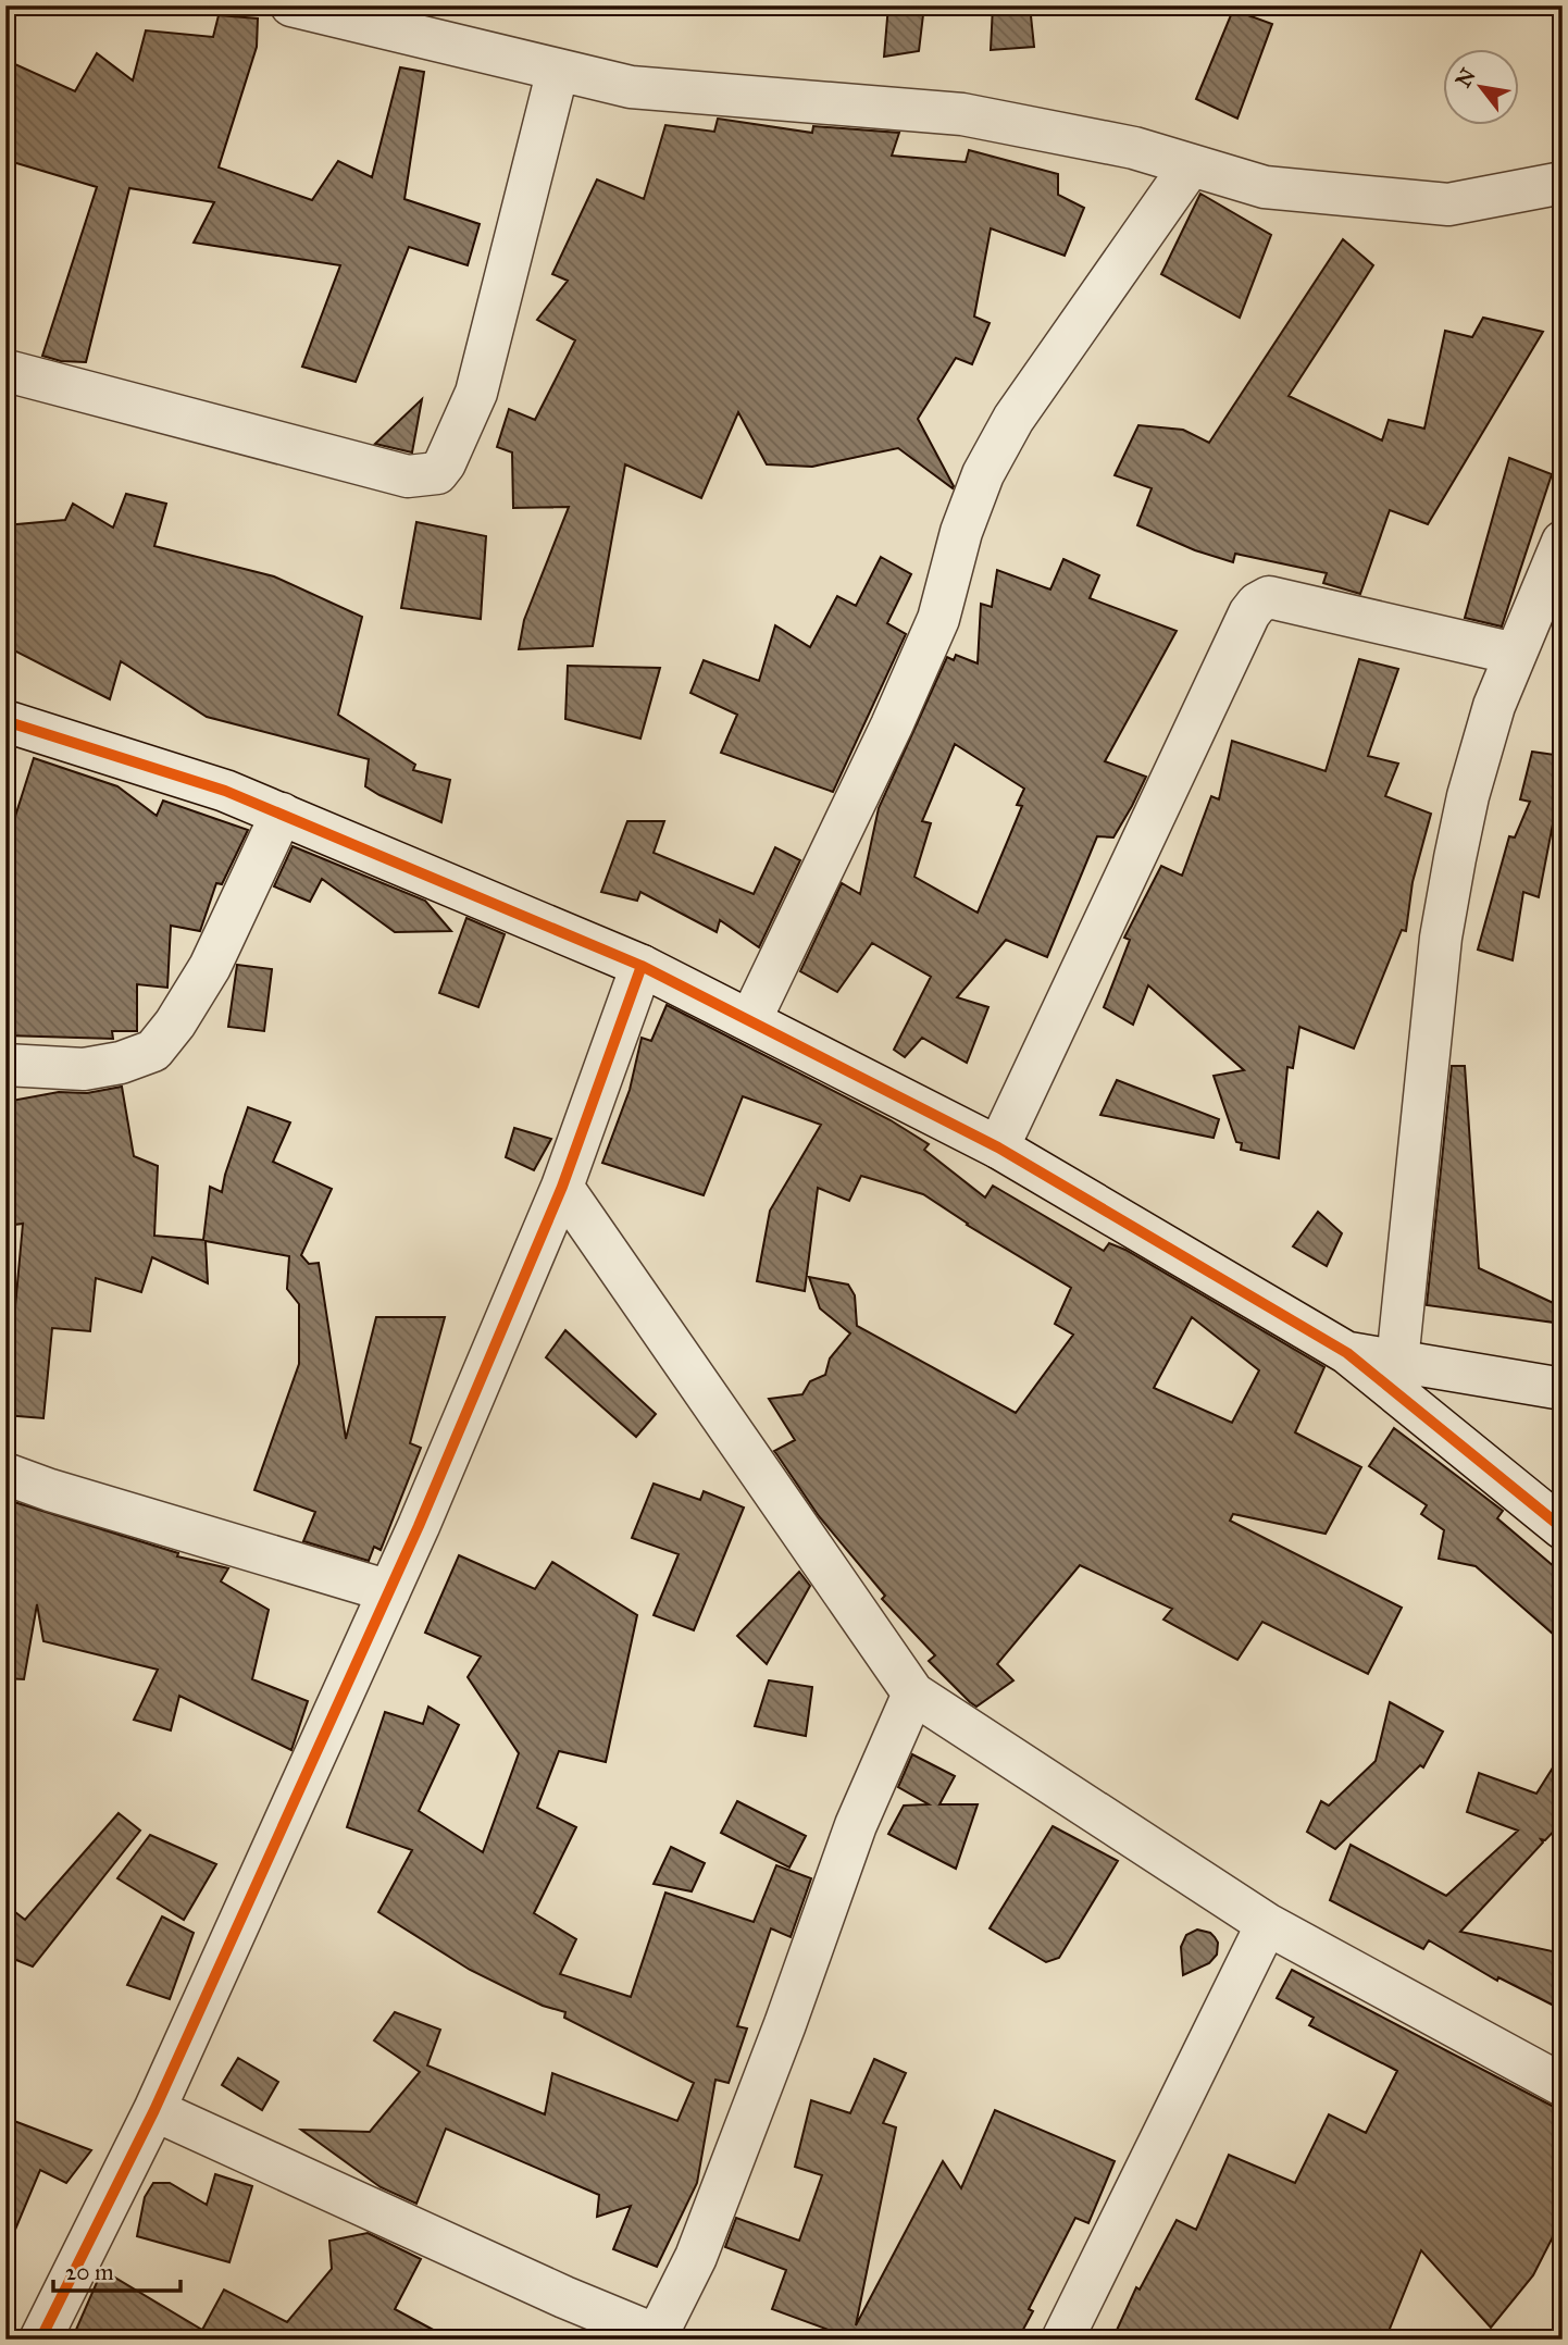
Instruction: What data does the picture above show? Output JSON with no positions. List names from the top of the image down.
{
  "scale_bar": "20 m",
  "north": "top left"
}
